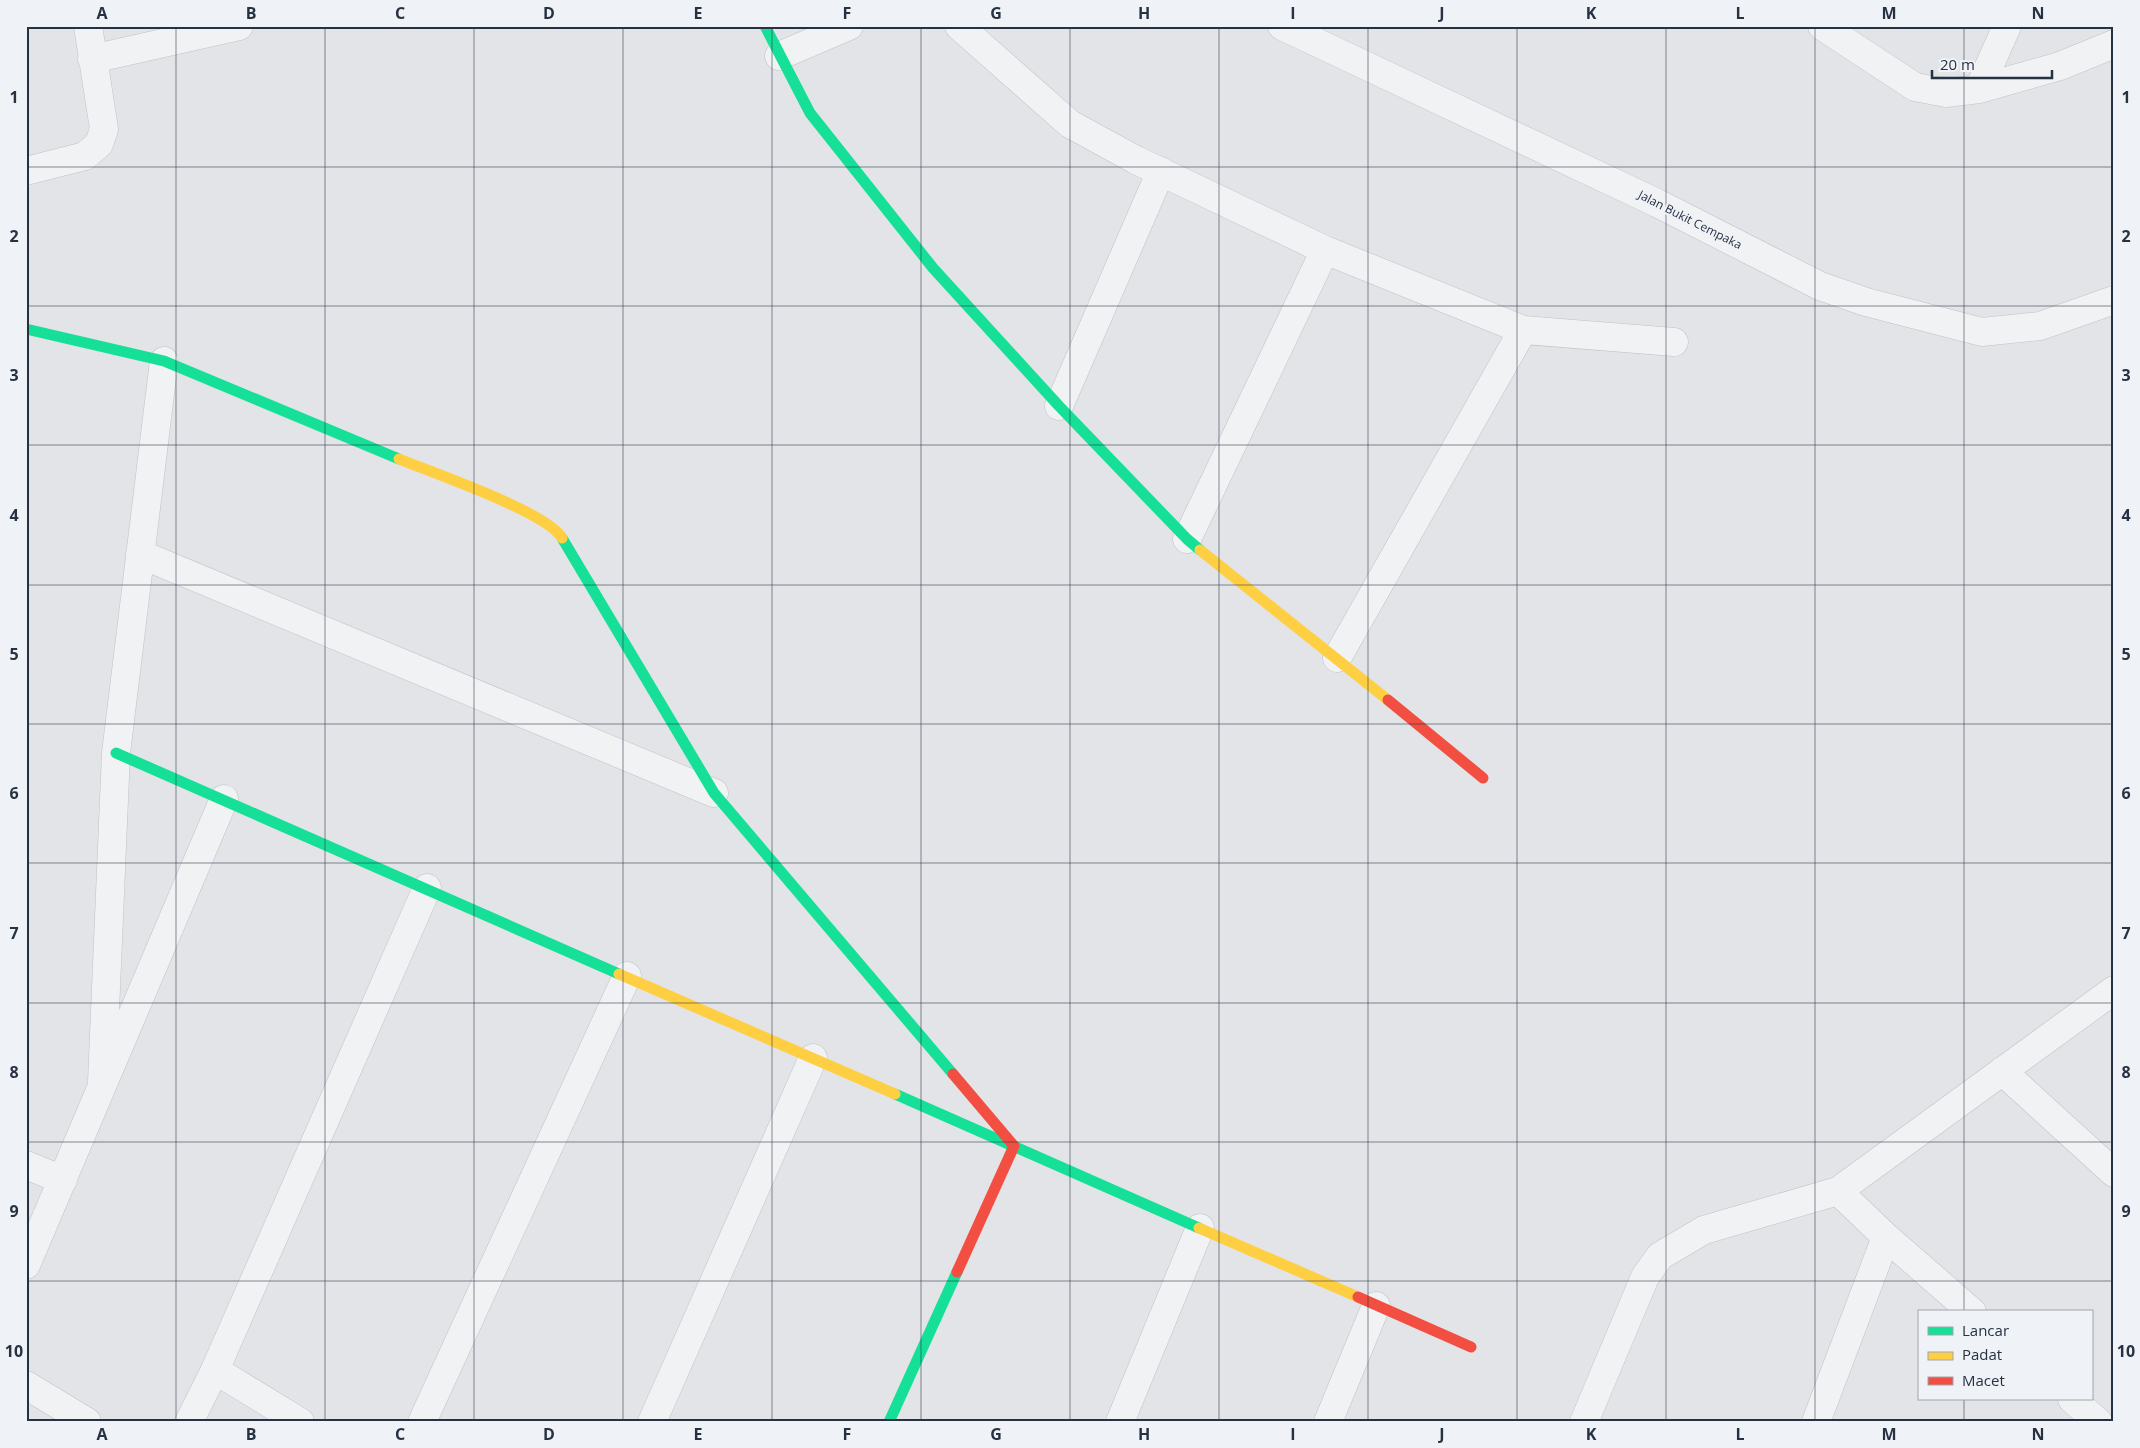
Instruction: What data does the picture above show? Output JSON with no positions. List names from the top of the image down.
{
  "streets": {
    "street": ["Jalan Bukit Cempaka"]
  },
  "legend": ["Lancar", "Padat", "Macet"],
  "scale_bar": "20 m",
  "grid": {
    "columns": [
      "A",
      "B",
      "C",
      "D",
      "E",
      "F",
      "G",
      "H",
      "I",
      "J",
      "K",
      "L",
      "M",
      "N"
    ],
    "rows": [
      "1",
      "2",
      "3",
      "4",
      "5",
      "6",
      "7",
      "8",
      "9",
      "10"
    ]
  }
}
